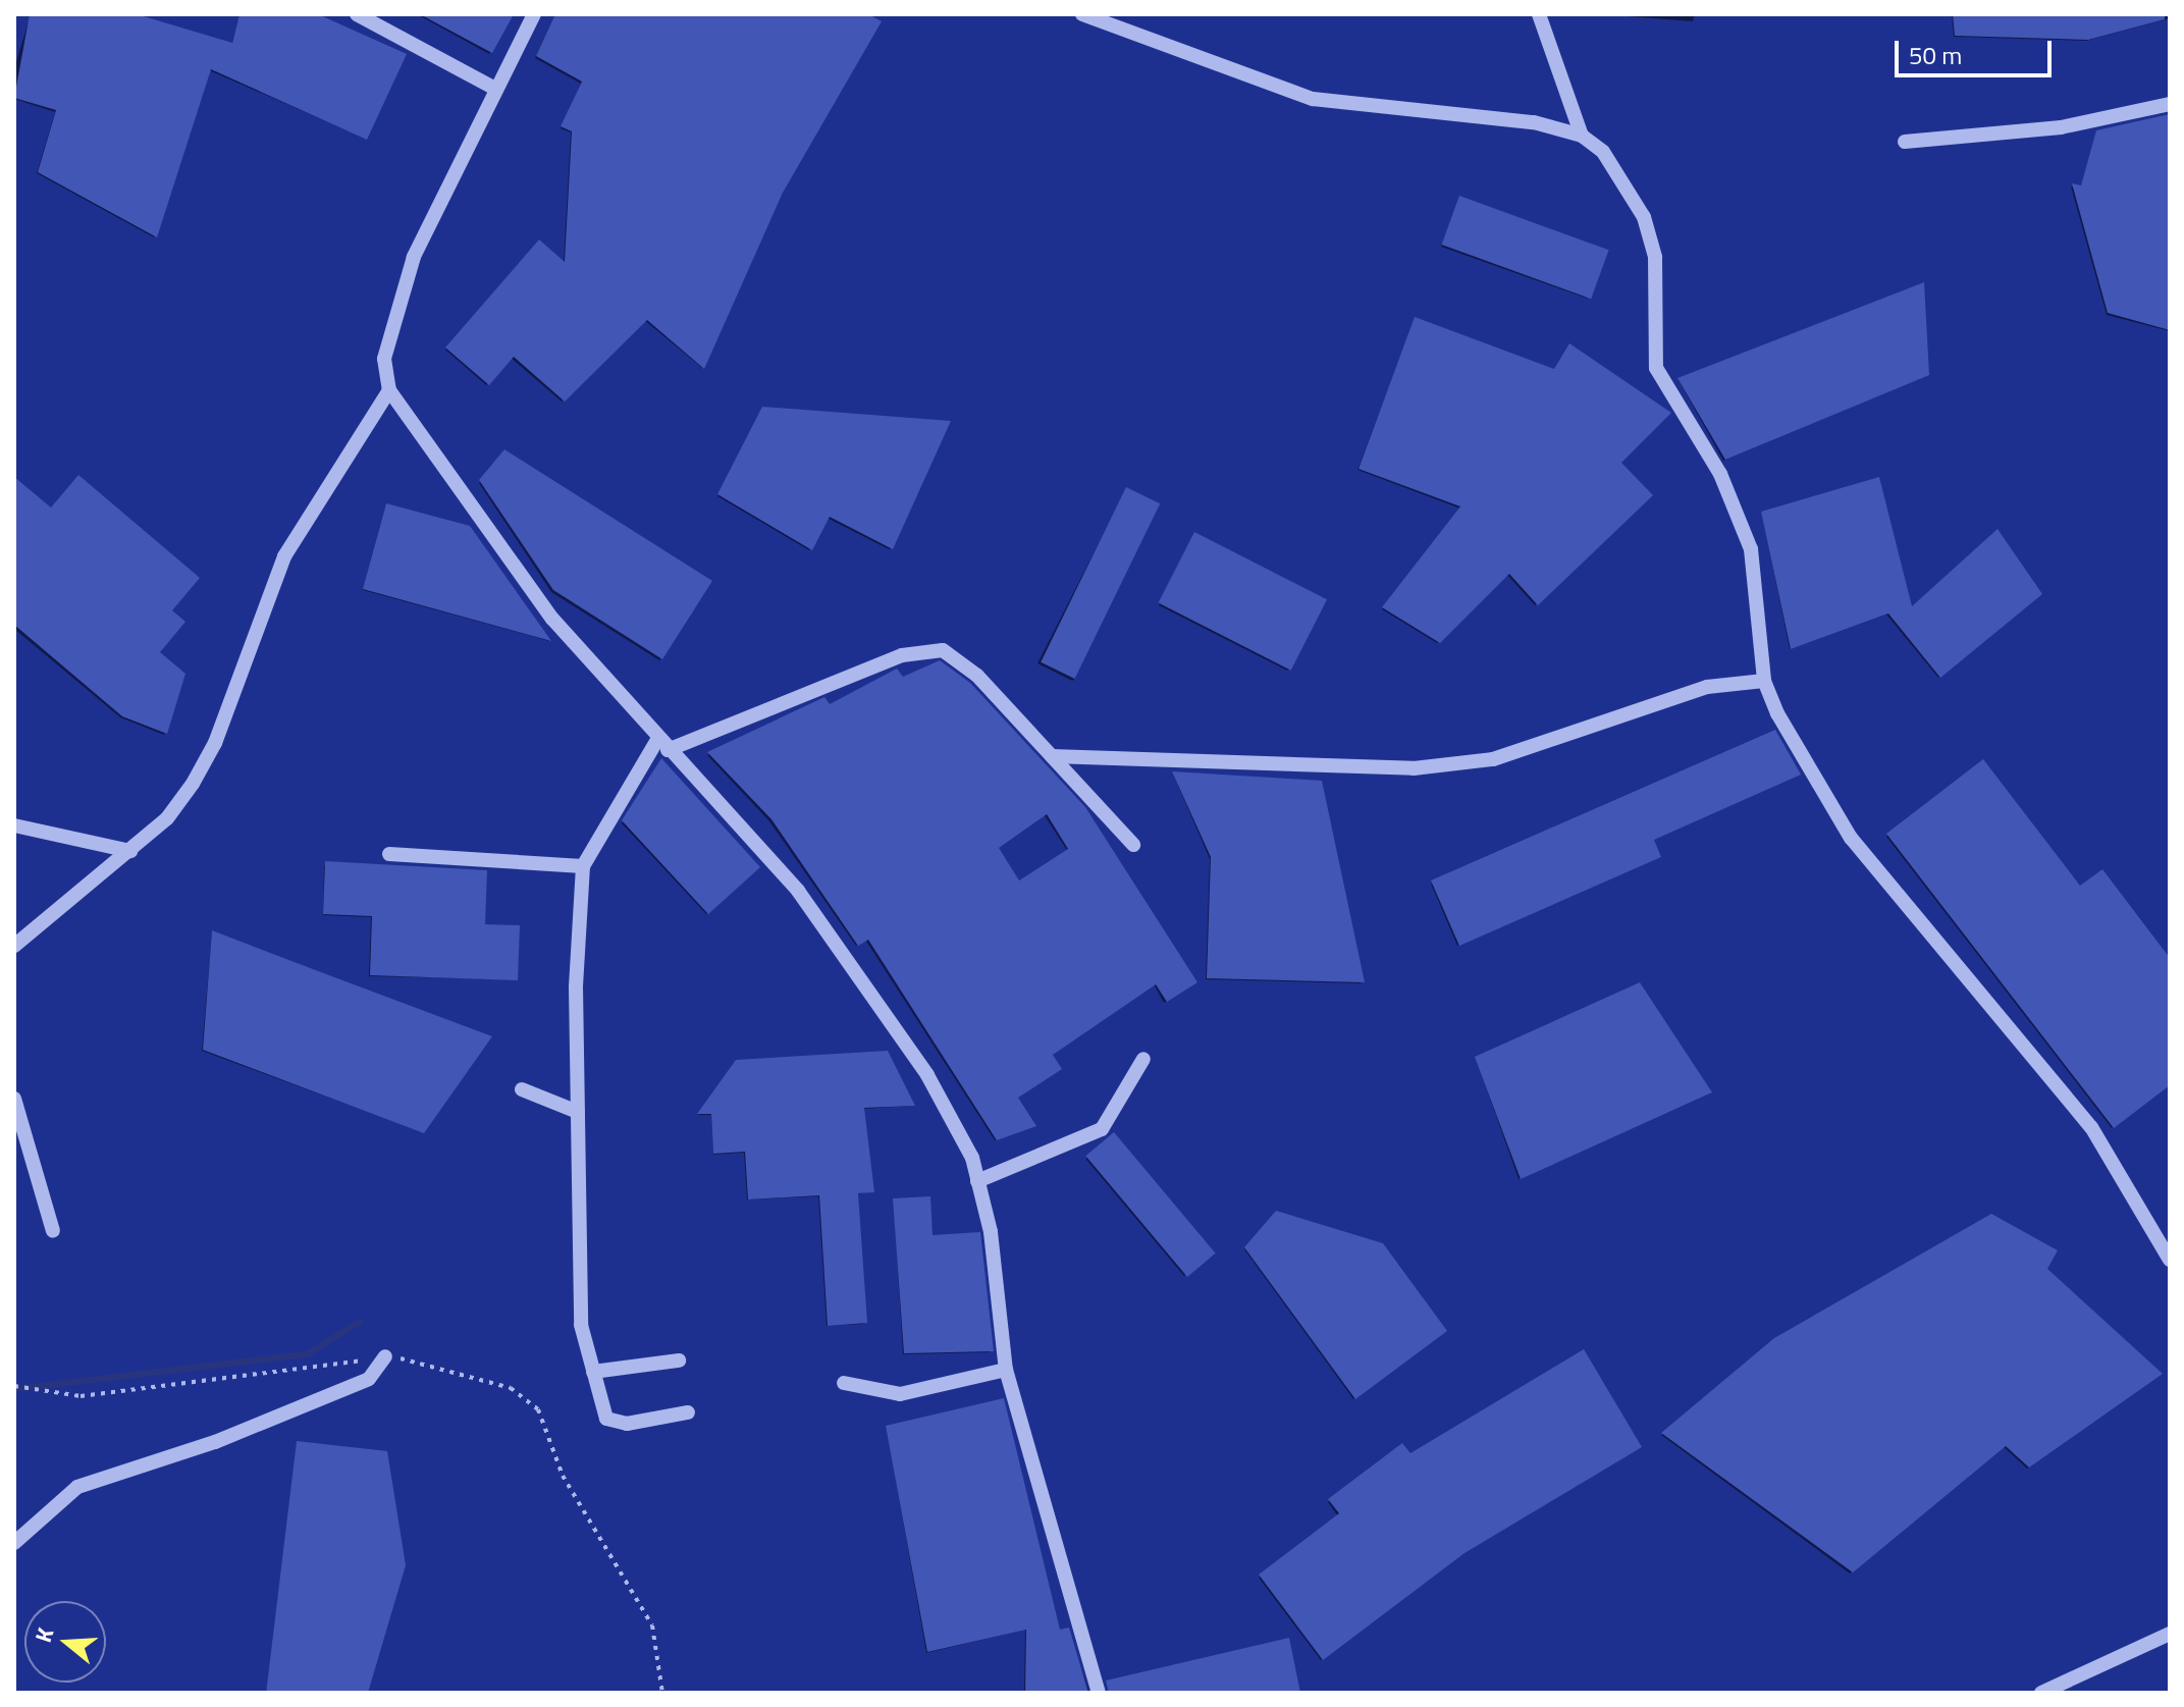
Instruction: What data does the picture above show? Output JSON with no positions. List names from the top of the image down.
{
  "scale_bar": "50 m",
  "north": "left"
}
